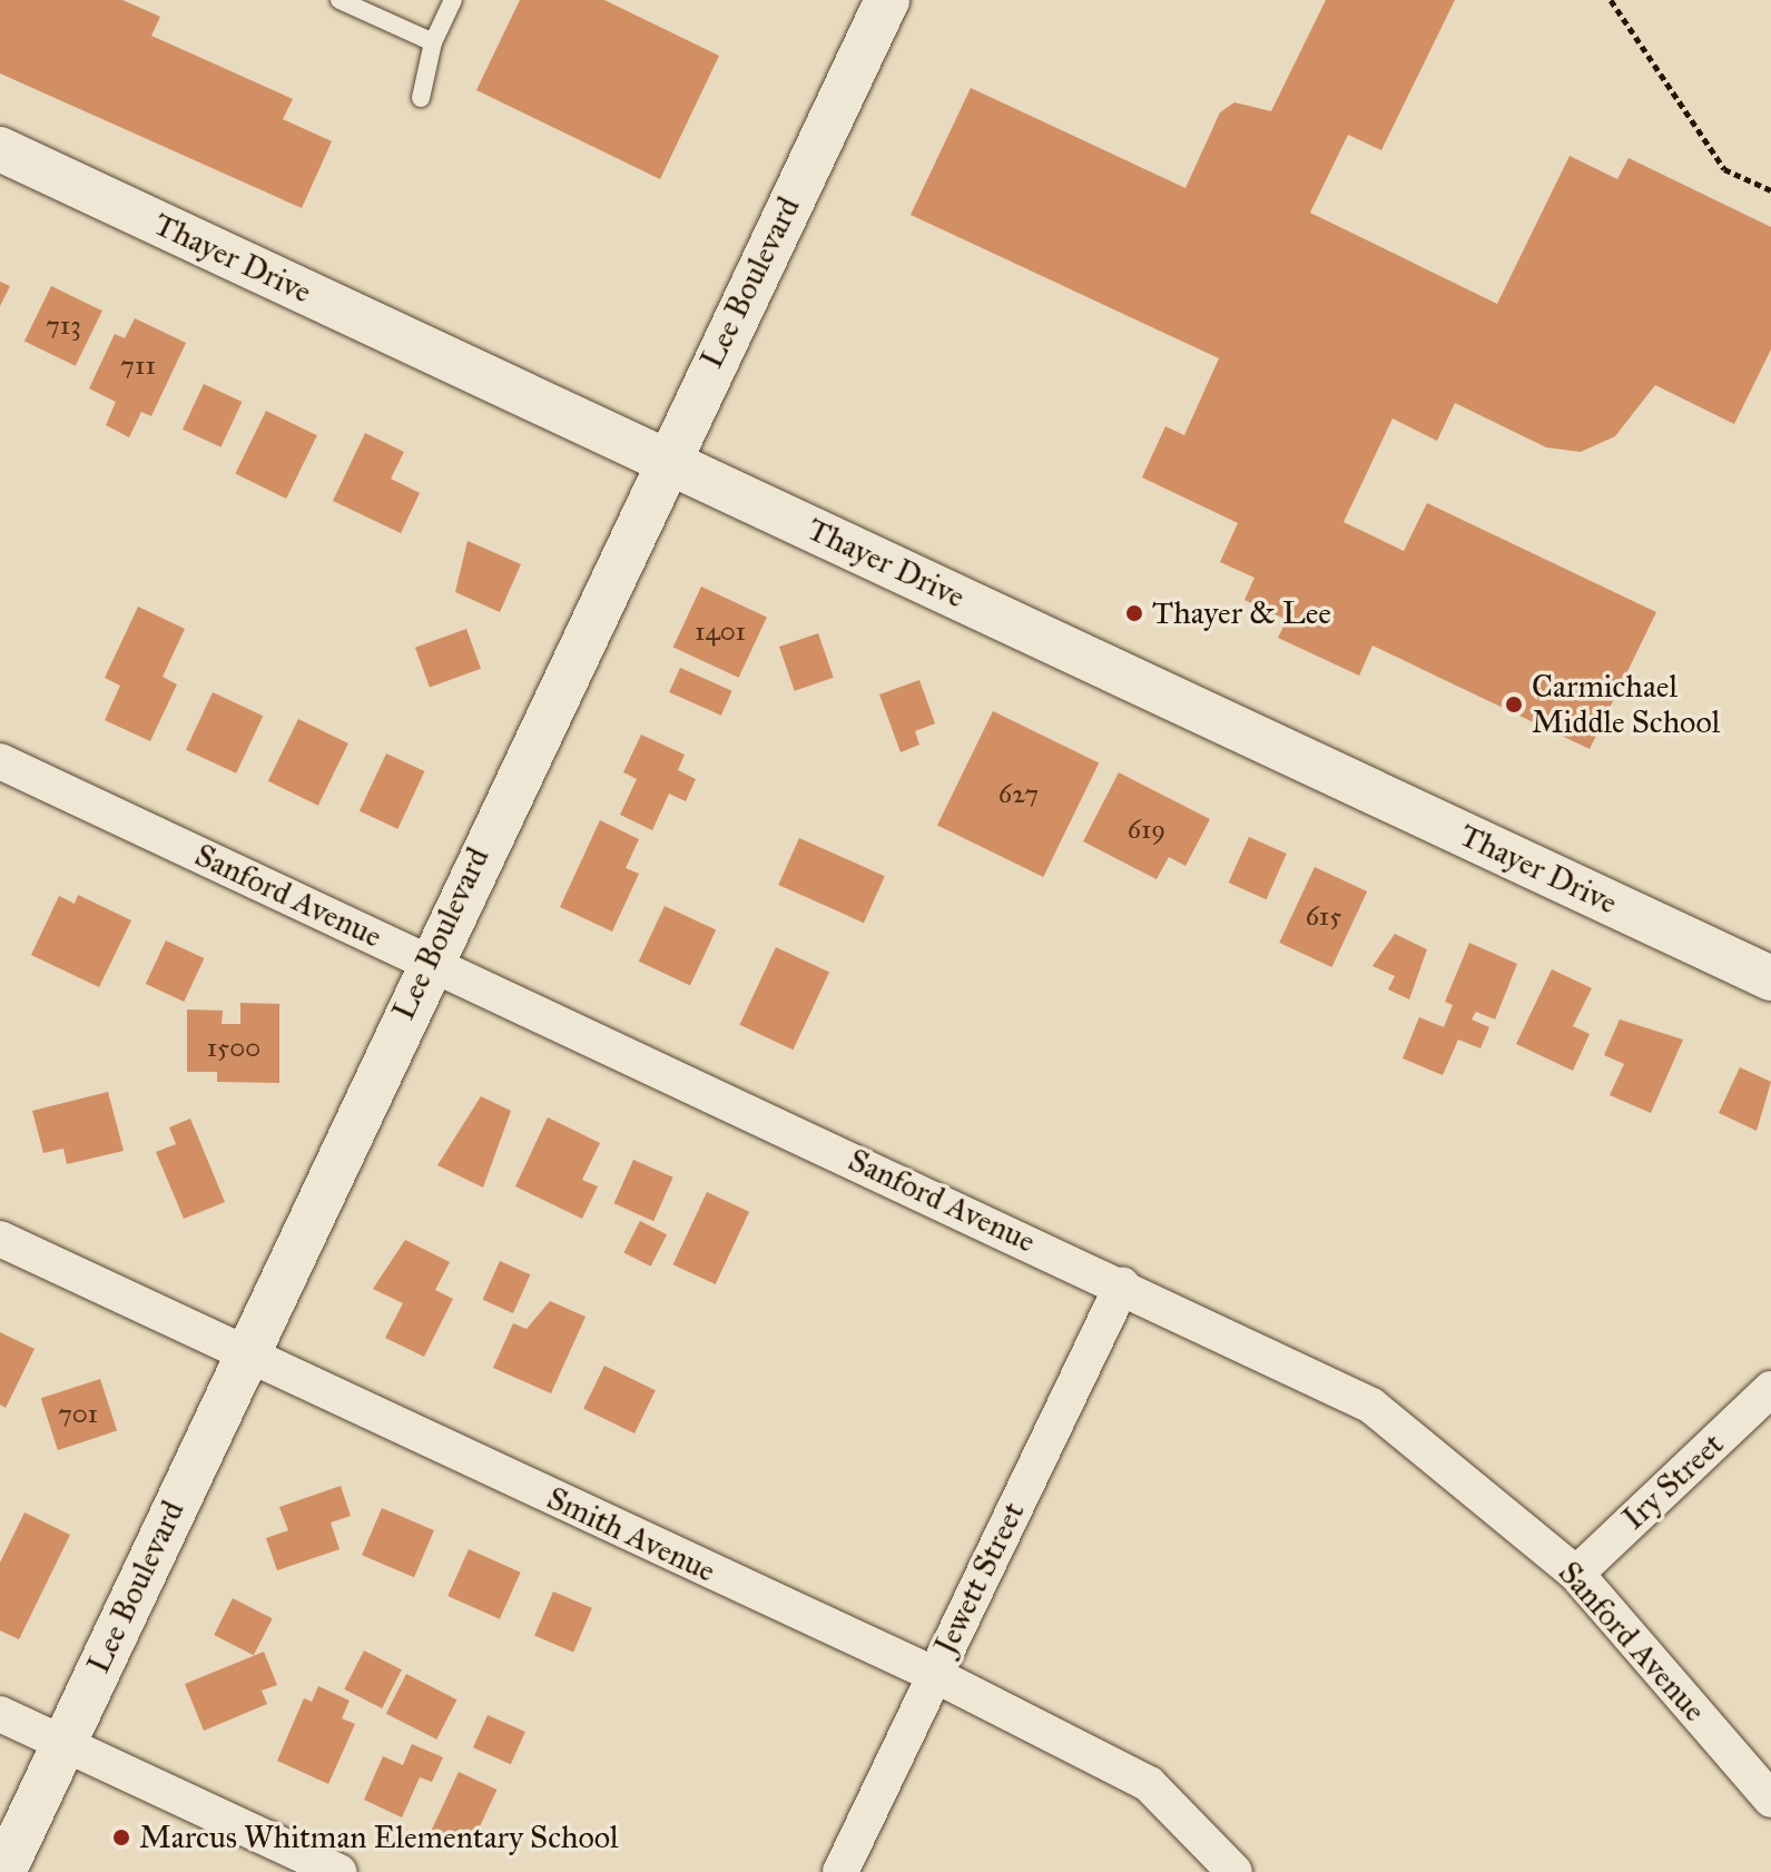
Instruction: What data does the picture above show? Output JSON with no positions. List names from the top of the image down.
{
  "streets": {
    "street": [
      "Thayer Drive",
      "Lee Boulevard",
      "Sanford Avenue",
      "Iry Street",
      "Smith Avenue",
      "Jewett Street"
    ]
  },
  "crossings": [
    ["Thayer Drive", "Lee Boulevard"],
    ["Lee Boulevard", "Sanford Avenue"],
    ["Lee Boulevard", "Smith Avenue"],
    ["Sanford Avenue", "Iry Street"],
    ["Sanford Avenue", "Jewett Street"],
    ["Smith Avenue", "Jewett Street"]
  ],
  "places": ["Thayer & Lee", "Carmichael Middle School", "Marcus Whitman Elementary School"],
  "house_numbers": [
    "713",
    "711",
    "1401",
    "627",
    "619",
    "615",
    "1500",
    "701"
  ]
}
